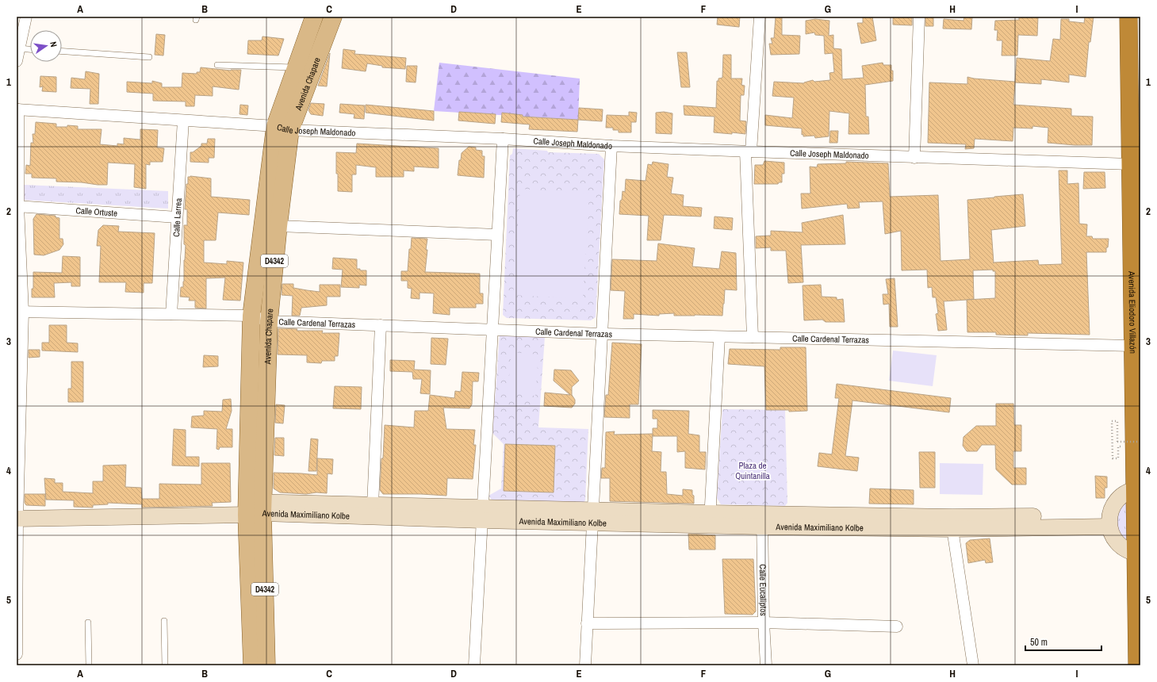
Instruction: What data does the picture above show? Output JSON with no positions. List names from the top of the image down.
{
  "streets": {
    "highway": ["Avenida Eliodoro Villazón"],
    "main road": ["Avenida Chapare", "D4342", "Avenida Maximiliano Kolbe"],
    "street": [
      "Calle Joseph Maldonado",
      "Calle Ortuste",
      "Calle Larrea",
      "Calle Cardenal Terrazas",
      "Calle Eucaliptos"
    ]
  },
  "crossings": [
    ["Avenida Chapare", "Calle Joseph Maldonado"],
    ["Avenida Chapare", "Calle Cardenal Terrazas"],
    ["Avenida Chapare", "Avenida Maximiliano Kolbe"],
    ["Calle Joseph Maldonado", "Calle Larrea"],
    ["Calle Joseph Maldonado", "Avenida Eliodoro Villazón"],
    ["Calle Ortuste", "Calle Larrea"],
    ["Calle Larrea", "Calle Cardenal Terrazas"],
    ["Avenida Eliodoro Villazón", "Calle Cardenal Terrazas"],
    ["Avenida Maximiliano Kolbe", "Calle Eucaliptos"]
  ],
  "parks": ["Plaza de Quintanilla"],
  "scale_bar": "50 m",
  "north": "right",
  "grid": {
    "columns": [
      "A",
      "B",
      "C",
      "D",
      "E",
      "F",
      "G",
      "H",
      "I"
    ],
    "rows": [
      "1",
      "2",
      "3",
      "4",
      "5"
    ]
  }
}
